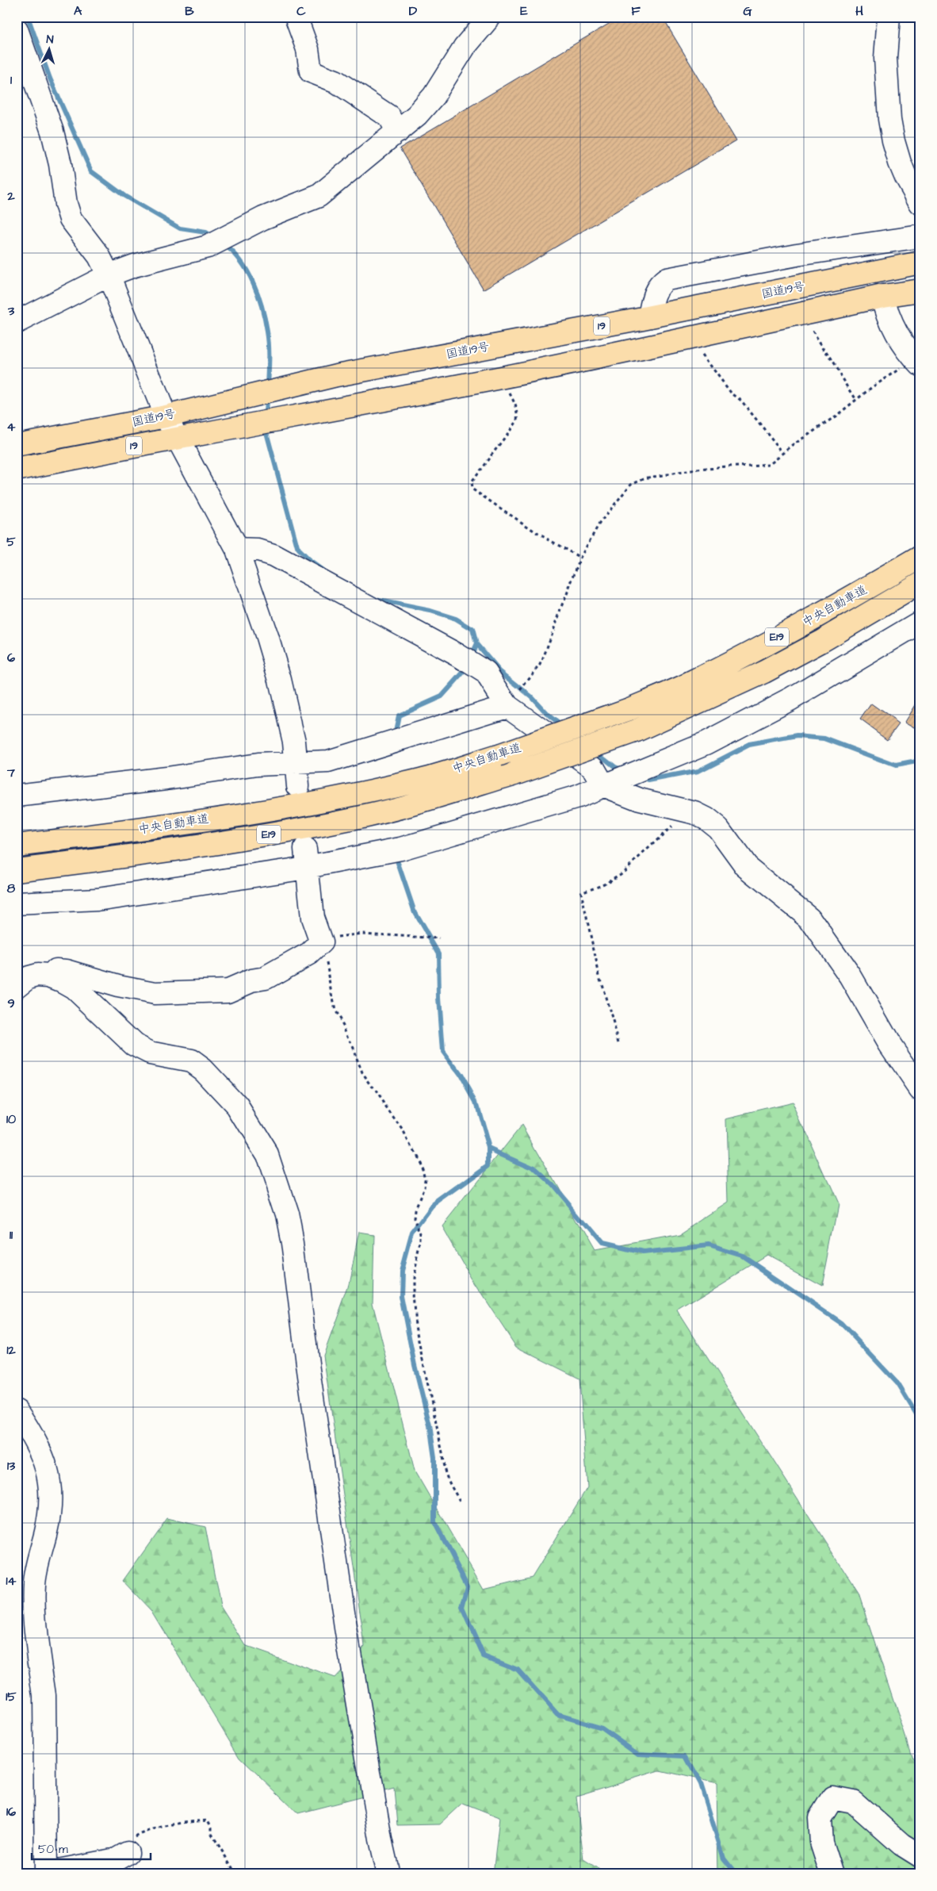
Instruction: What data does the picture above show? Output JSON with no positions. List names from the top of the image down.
{
  "streets": {
    "highway": [
      "国道19号",
      "19",
      "中央自動車道",
      "E19"
    ]
  },
  "scale_bar": "50 m",
  "north": "top",
  "grid": {
    "columns": [
      "A",
      "B",
      "C",
      "D",
      "E",
      "F",
      "G",
      "H"
    ],
    "rows": [
      "1",
      "2",
      "3",
      "4",
      "5",
      "6",
      "7",
      "8",
      "9",
      "10",
      "11",
      "12",
      "13",
      "14",
      "15",
      "16"
    ]
  }
}
